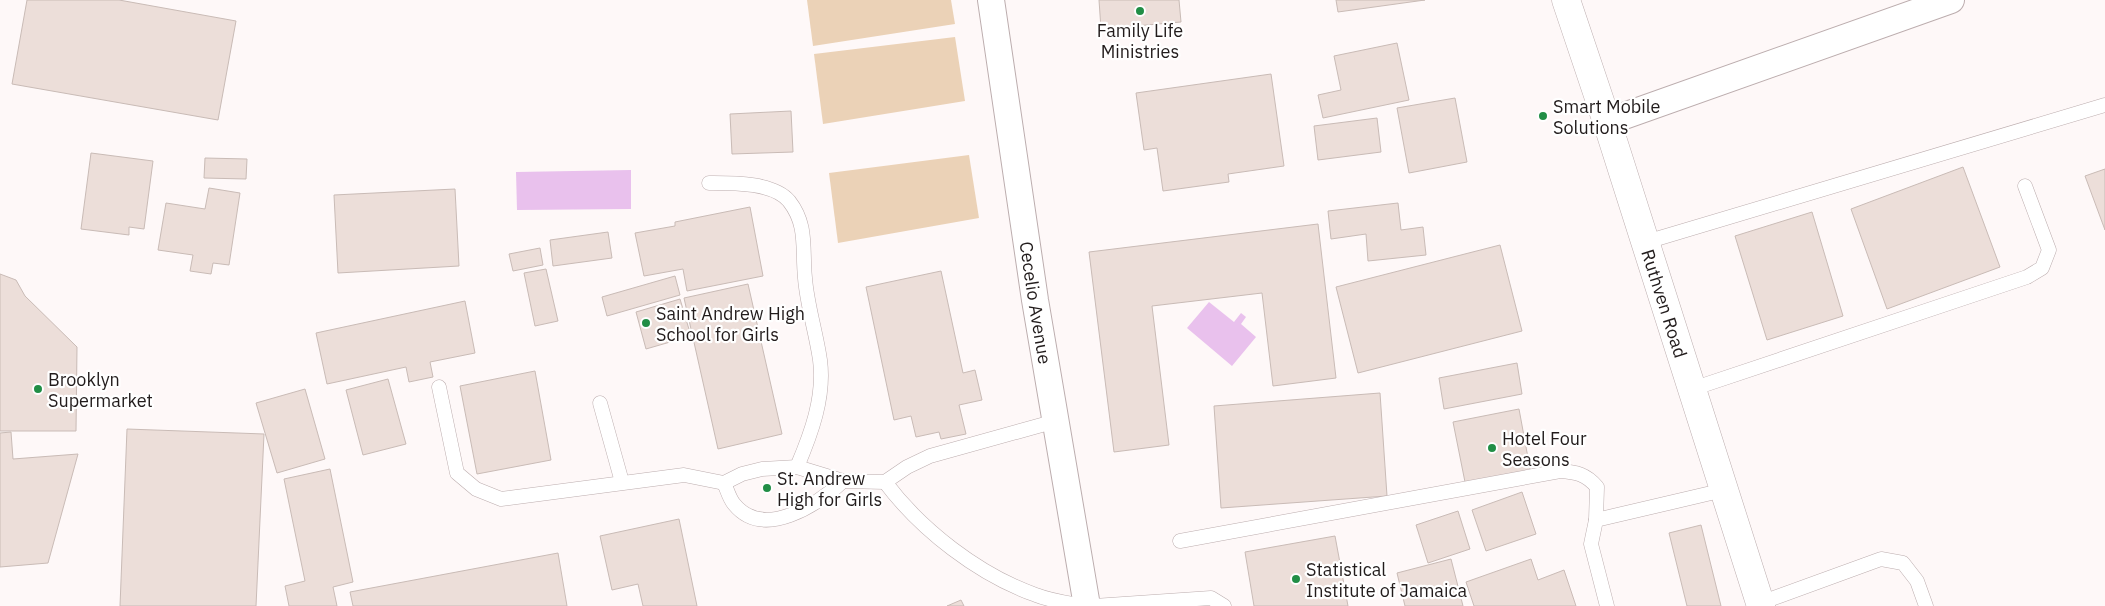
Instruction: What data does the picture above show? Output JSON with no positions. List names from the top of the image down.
{
  "streets": {
    "street": ["Cecelio Avenue", "Ruthven Road"]
  },
  "places": [
    "Family Life Ministries",
    "Smart Mobile Solutions",
    "Saint Andrew High School for Girls",
    "Brooklyn Supermarket",
    "Hotel Four Seasons",
    "St. Andrew High for Girls",
    "Statistical Institute of Jamaica"
  ]
}
